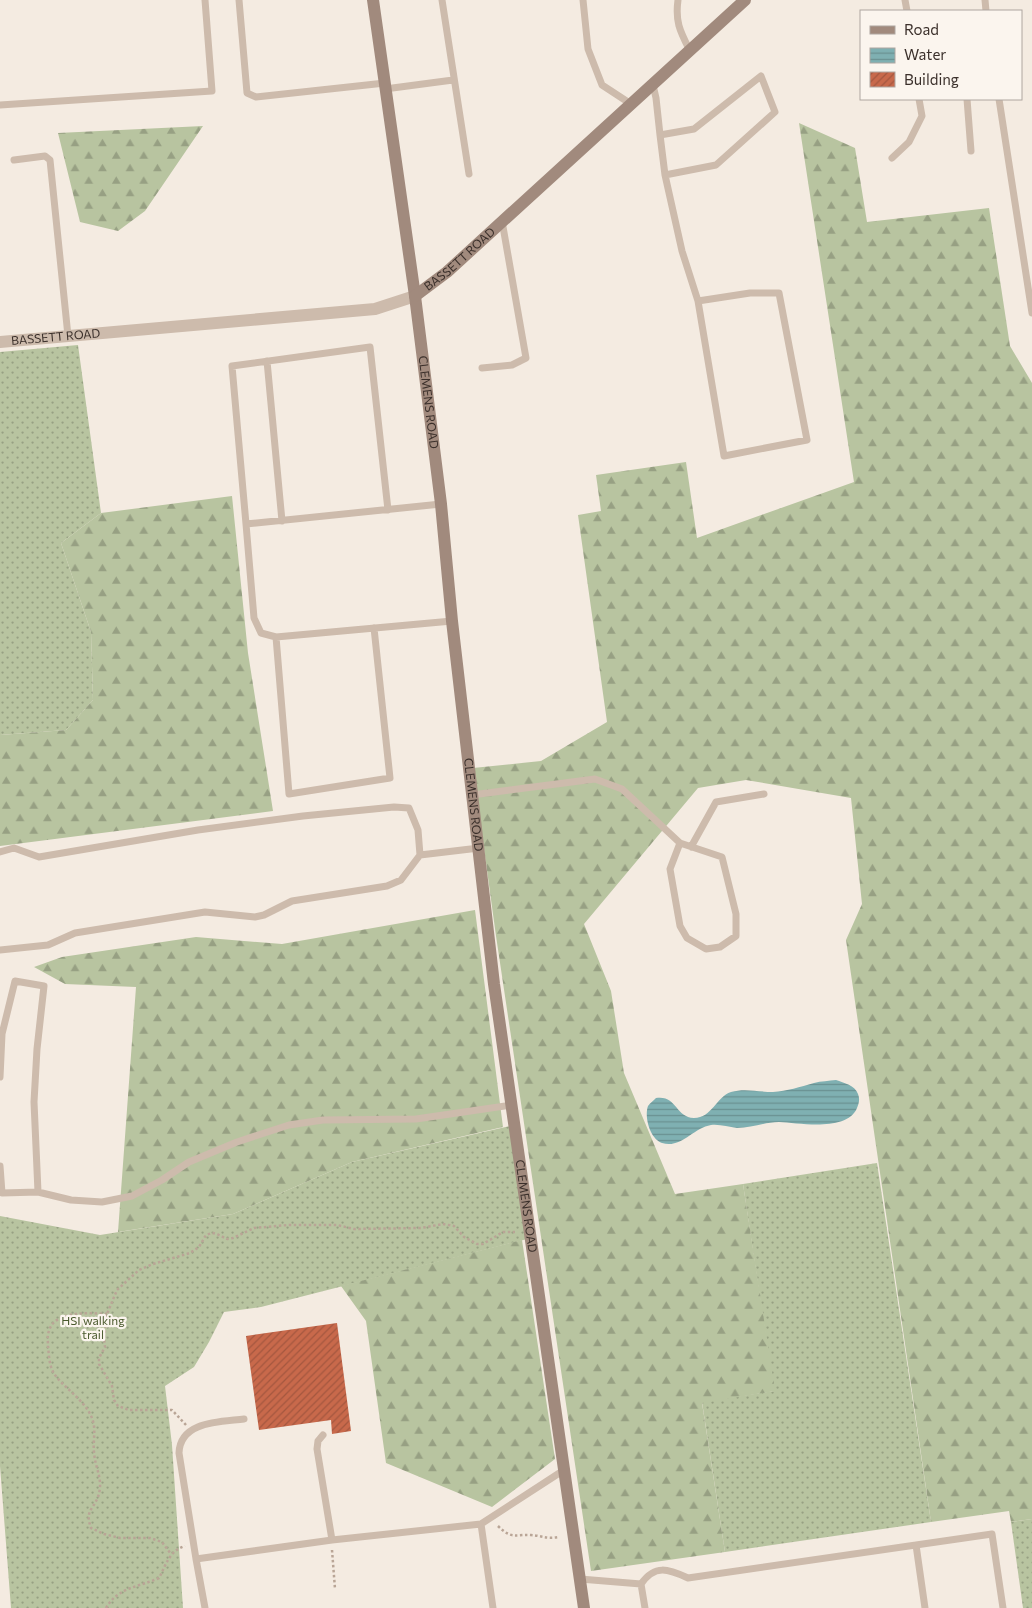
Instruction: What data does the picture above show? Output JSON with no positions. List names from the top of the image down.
{
  "streets": {
    "street": ["BASSETT ROAD", "CLEMENS ROAD"]
  },
  "crossings": [
    ["BASSETT ROAD", "CLEMENS ROAD"]
  ],
  "parks": ["HSI walking trail"],
  "legend": ["Road", "Water", "Building"]
}
